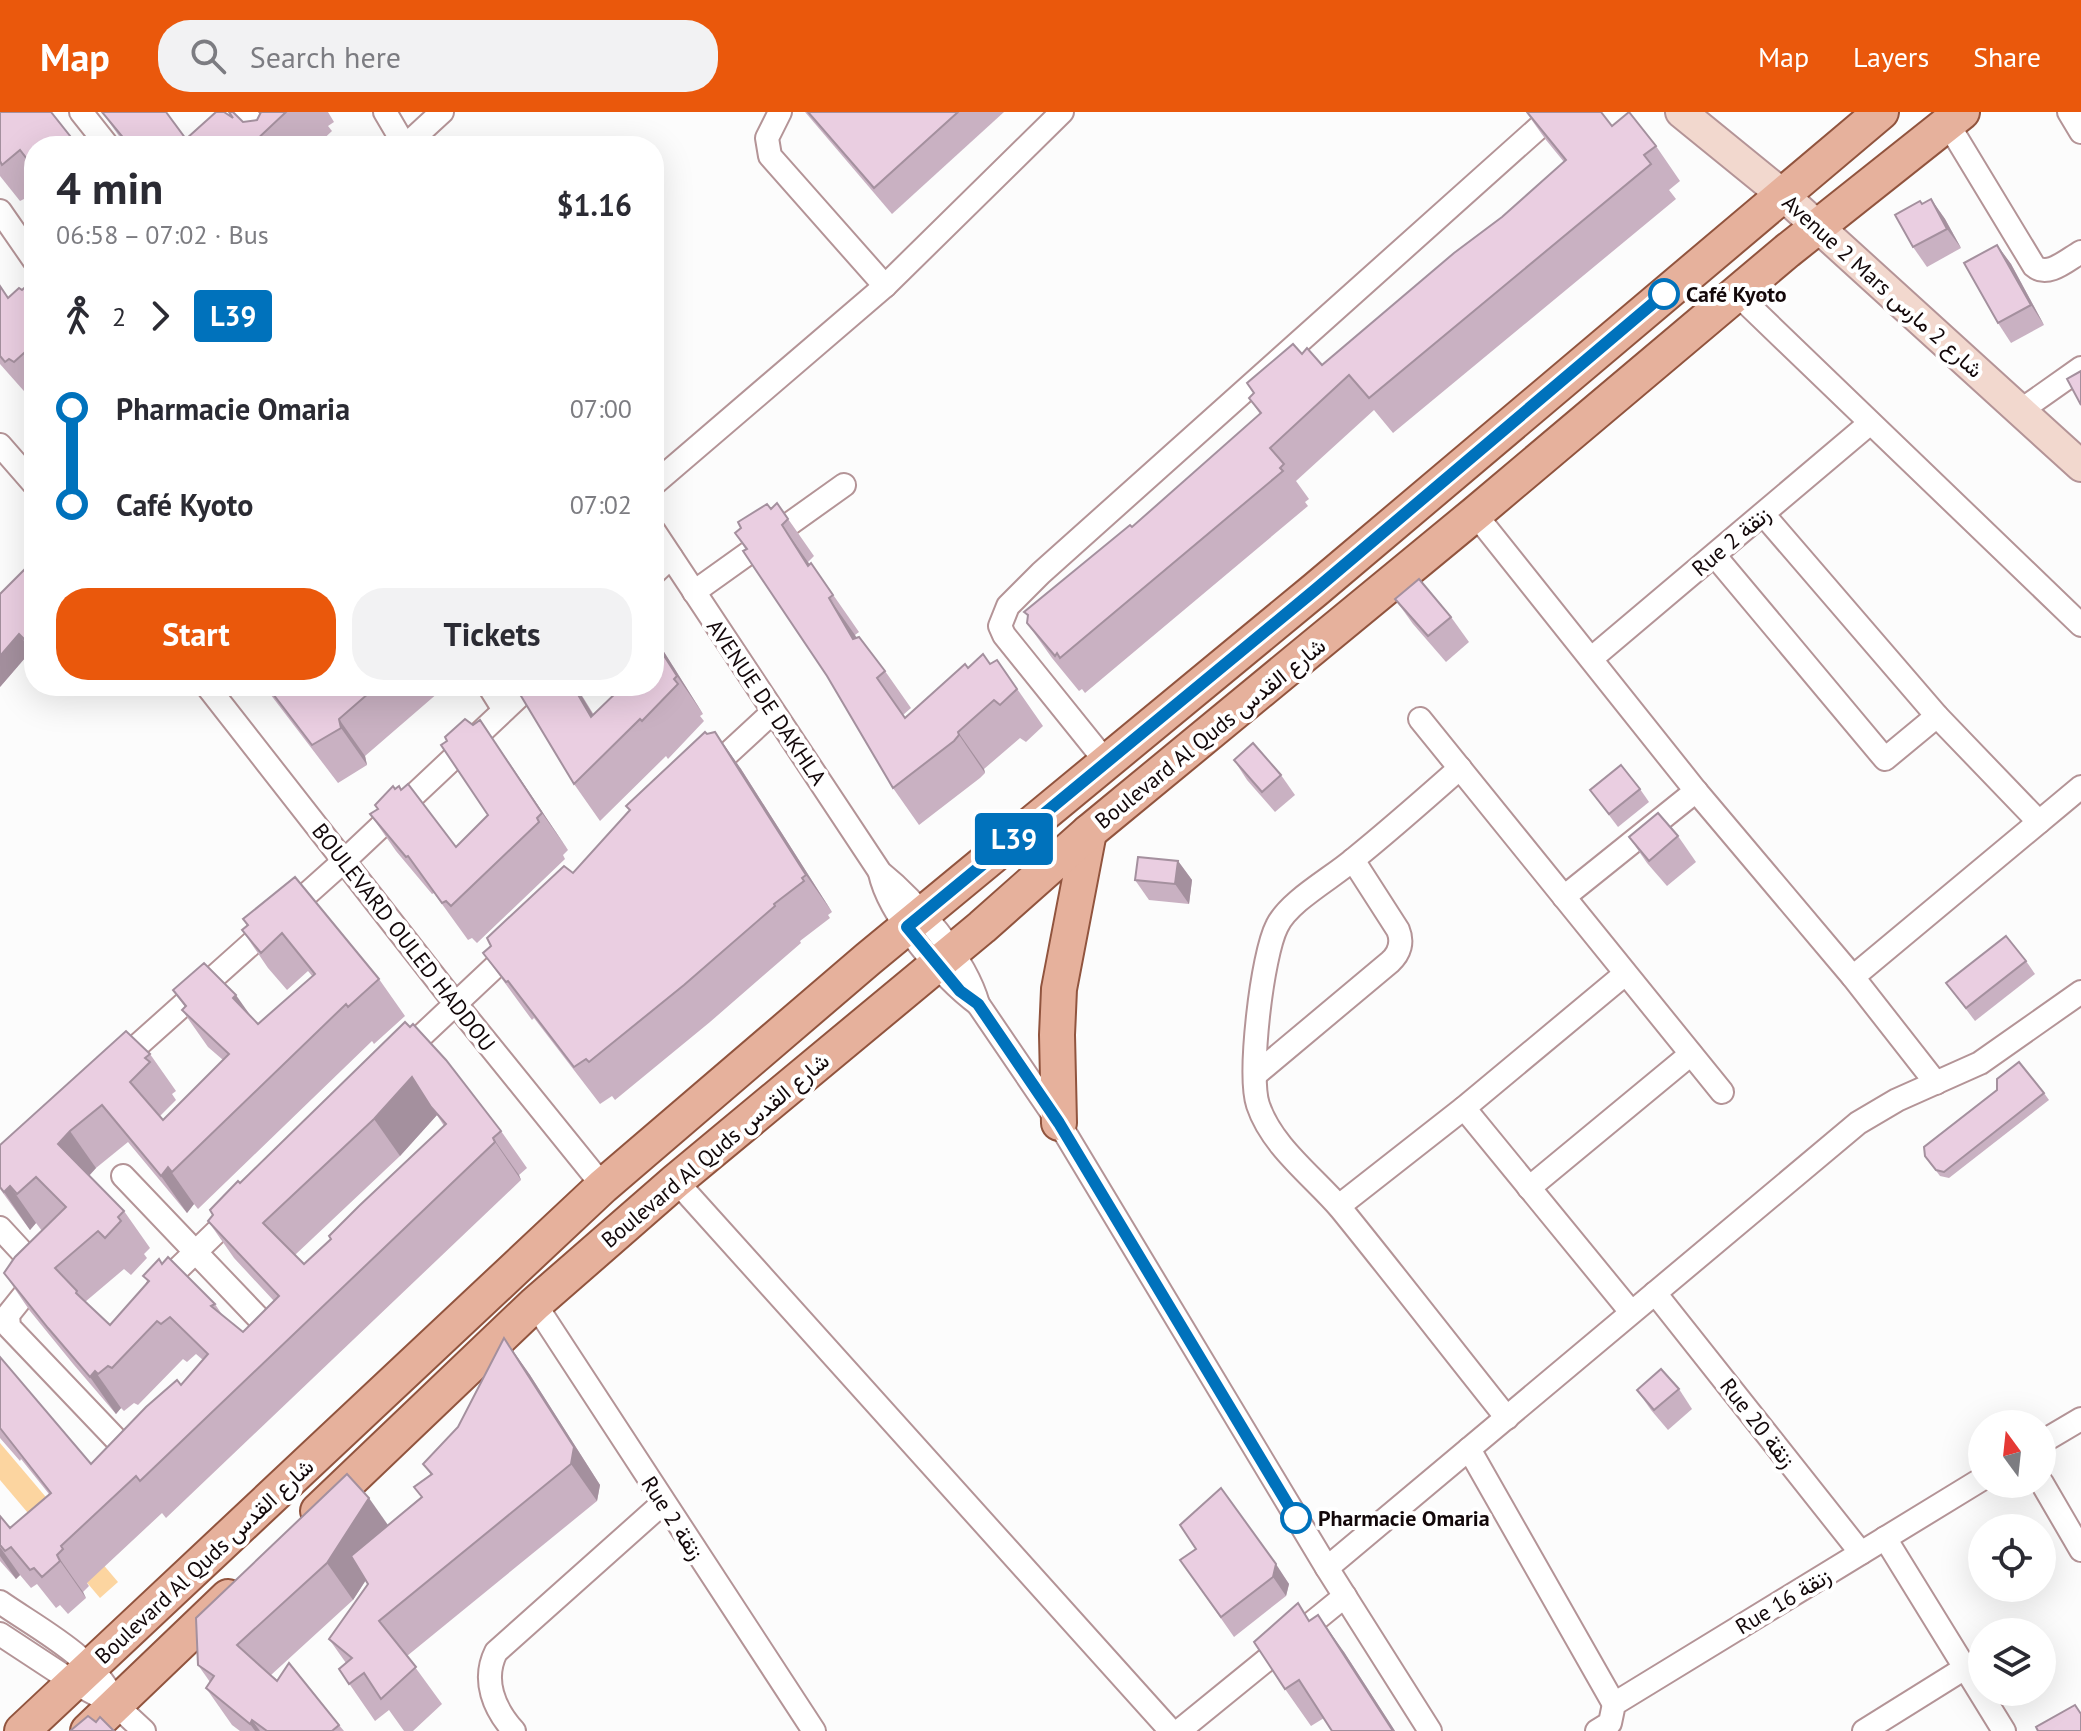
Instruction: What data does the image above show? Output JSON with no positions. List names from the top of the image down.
{
  "streets": {
    "main road": ["Boulevard Al Quds شارع القدس"],
    "street": [
      "Avenue 2 Mars شارع 2 مارس",
      "Rue 2 زنقة",
      "AVENUE DE DAKHLA",
      "BOULEVARD OULED HADDOU",
      "Rue 20 زنقة",
      "Rue 16 زنقة"
    ]
  },
  "crossings": [
    ["Avenue 2 Mars شارع 2 مارس", "Boulevard Al Quds شارع القدس"],
    ["Rue 2 زنقة", "Boulevard Al Quds شارع القدس"],
    ["AVENUE DE DAKHLA", "Boulevard Al Quds شارع القدس"],
    ["Boulevard Al Quds شارع القدس", "BOULEVARD OULED HADDOU"],
    ["Rue 20 زنقة", "Rue 16 زنقة"]
  ],
  "places": ["Café Kyoto", "Pharmacie Omaria"],
  "lines": ["bus line L39"],
  "north": "top",
  "page": {
    "header": "Map",
    "search": "Search here",
    "nav": ["Map", "Layers", "Share"],
    "on_map": "L39",
    "heading": ["4 min", "06:58 – 07:02 · Bus", "$1.16"],
    "legs": ["2", "L39"],
    "list": [
      {
        "name": "Pharmacie Omaria",
        "value": "07:00"
      },
      {
        "name": "Café Kyoto",
        "value": "07:02"
      }
    ],
    "buttons": ["Start", "Tickets"]
  }
}
